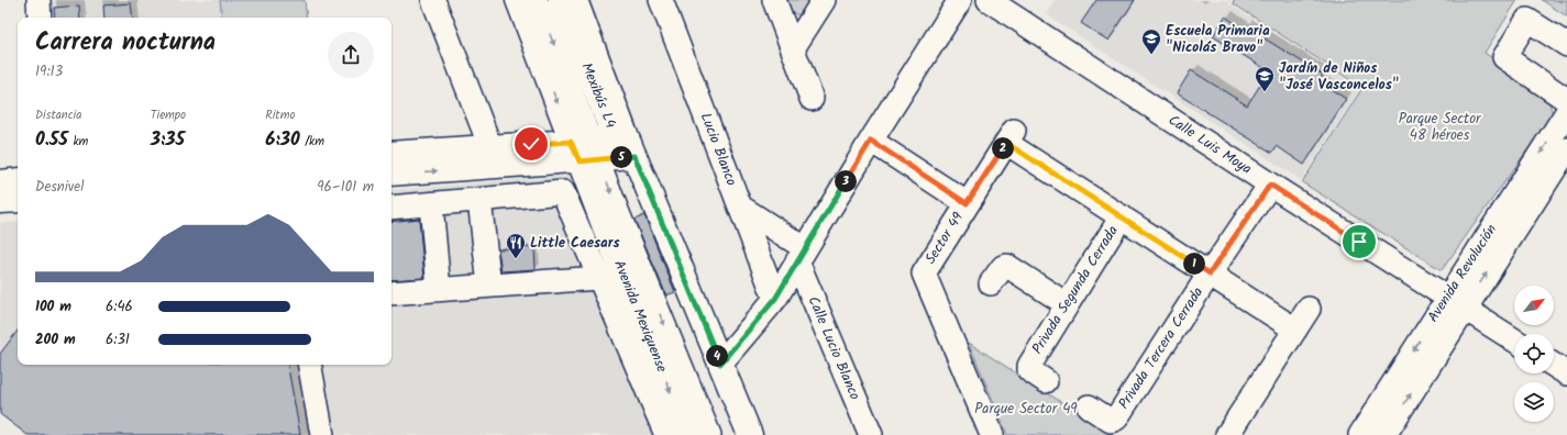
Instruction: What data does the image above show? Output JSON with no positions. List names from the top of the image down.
{
  "streets": {
    "main road": ["Avenida Mexiquense"],
    "street": [
      "Mexibús L4",
      "Calle Luis Moya",
      "Lucio Blanco",
      "Sector 49",
      "Avenida Revolución",
      "Privada Segunda Cerrada",
      "Calle Lucio Blanco",
      "Privada Tercera Cerrada"
    ]
  },
  "crossings": [
    ["Mexibús L4", "Avenida Mexiquense"],
    ["Calle Luis Moya", "Avenida Revolución"],
    ["Sector 49", "Privada Segunda Cerrada"]
  ],
  "parks": ["Parque Sector 48 héroes", "Parque Sector 49"],
  "places": {
    "school or university": ["Escuela Primaria \"Nicolás Bravo\"", "Jardín de Niños \"José Vasconcelos\""],
    "restaurant": ["Little Caesars"]
  },
  "north": "top right",
  "page": {
    "heading": ["Carrera nocturna", "19:13"],
    "stats": [
      ["Distancia", "0.55 km"],
      ["Tiempo", "3:35"],
      ["Ritmo", "6:30 /km"]
    ],
    "pins": [
      "2",
      "5",
      "3",
      "1",
      "4"
    ],
    "chart": ["Desnivel", "96–101 m"],
    "list": [
      {
        "name": "100 m",
        "note": "6:46"
      },
      {
        "name": "200 m",
        "note": "6:31"
      }
    ]
  }
}
